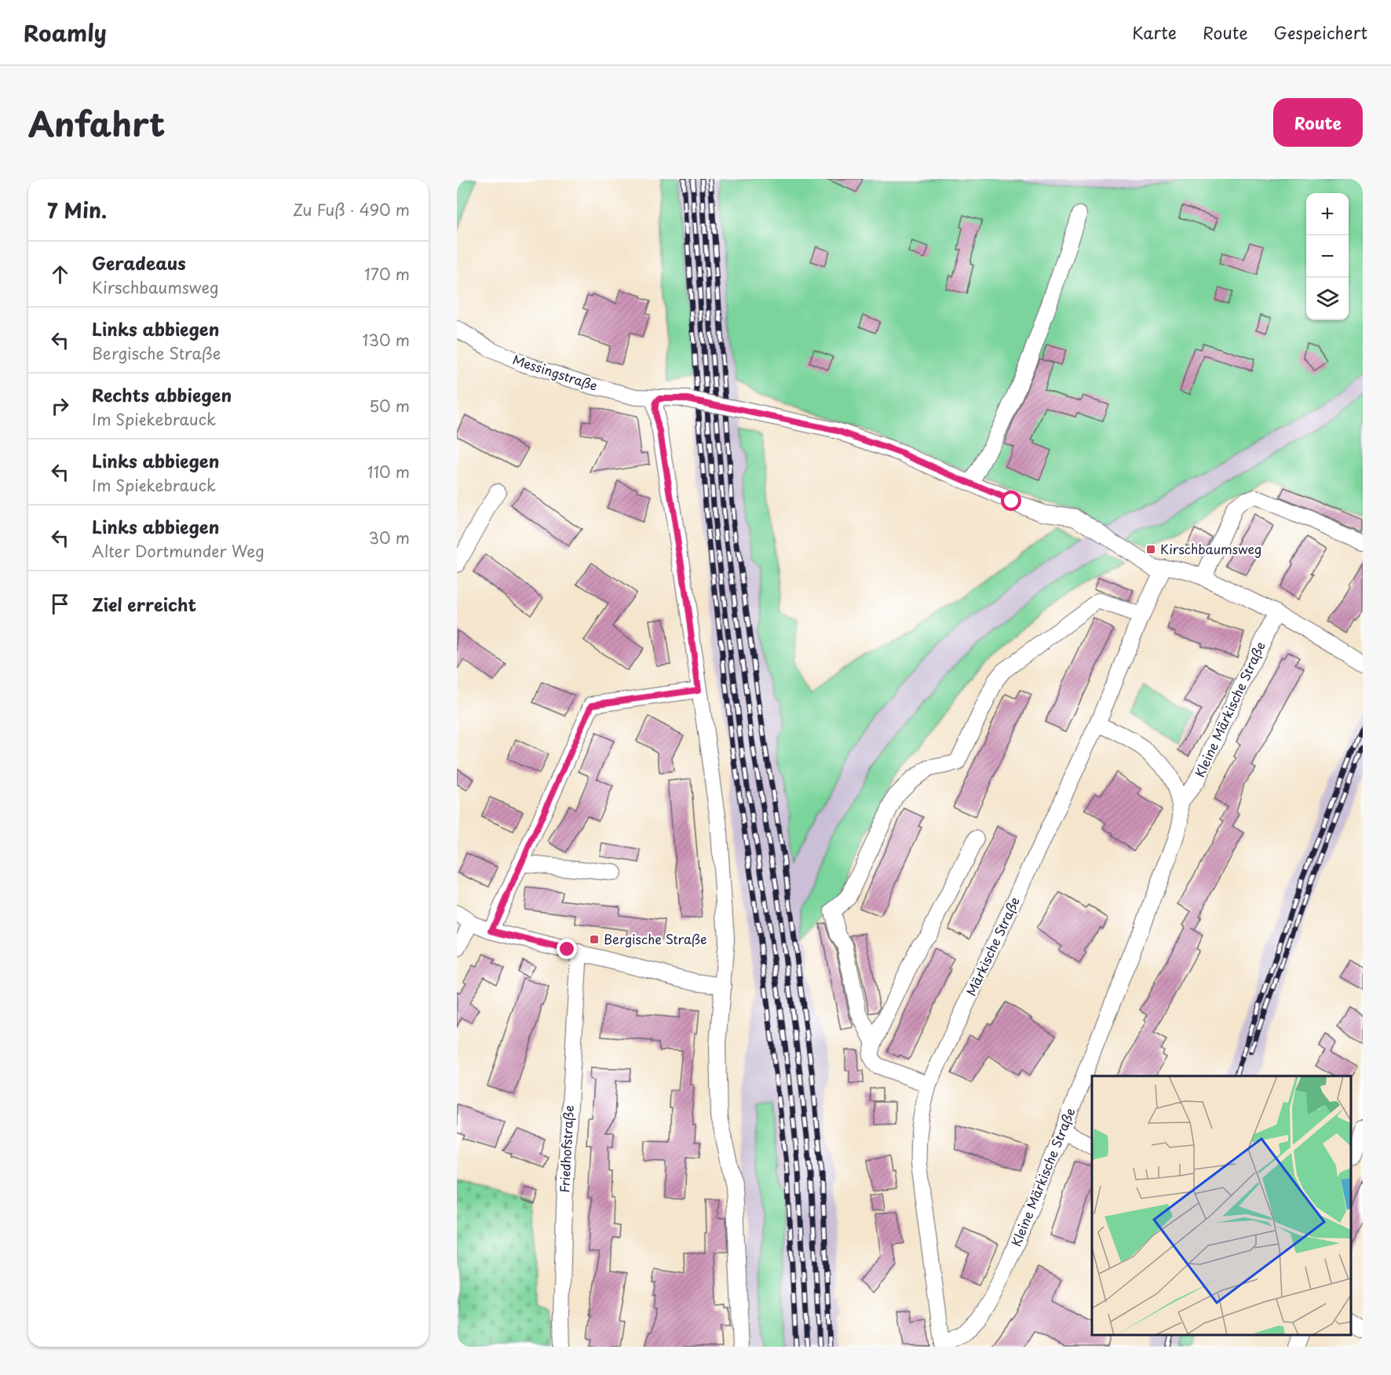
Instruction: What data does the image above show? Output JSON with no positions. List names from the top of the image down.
{
  "streets": {
    "street": [
      "Messingstraße",
      "Kleine Märkische Straße",
      "Märkische Straße",
      "Friedhofstraße"
    ]
  },
  "crossings": [
    ["Kleine Märkische Straße", "Märkische Straße"]
  ],
  "places": {
    "transit": ["Kirschbaumsweg", "Bergische Straße"]
  },
  "page": {
    "header": "Roamly",
    "nav": ["Karte", "Route", "Gespeichert"],
    "title": "Anfahrt",
    "buttons": "Route",
    "heading": ["7 Min.", "Zu Fuß · 490 m"],
    "map_buttons": ["+", "−"],
    "list": [
      ["Geradeaus", "Kirschbaumsweg", "170 m"],
      ["Links abbiegen", "Bergische Straße", "130 m"],
      ["Rechts abbiegen", "Im Spiekebrauck", "50 m"],
      ["Links abbiegen", "Im Spiekebrauck", "110 m"],
      ["Links abbiegen", "Alter Dortmunder Weg", "30 m"],
      "Ziel erreicht"
    ]
  }
}
